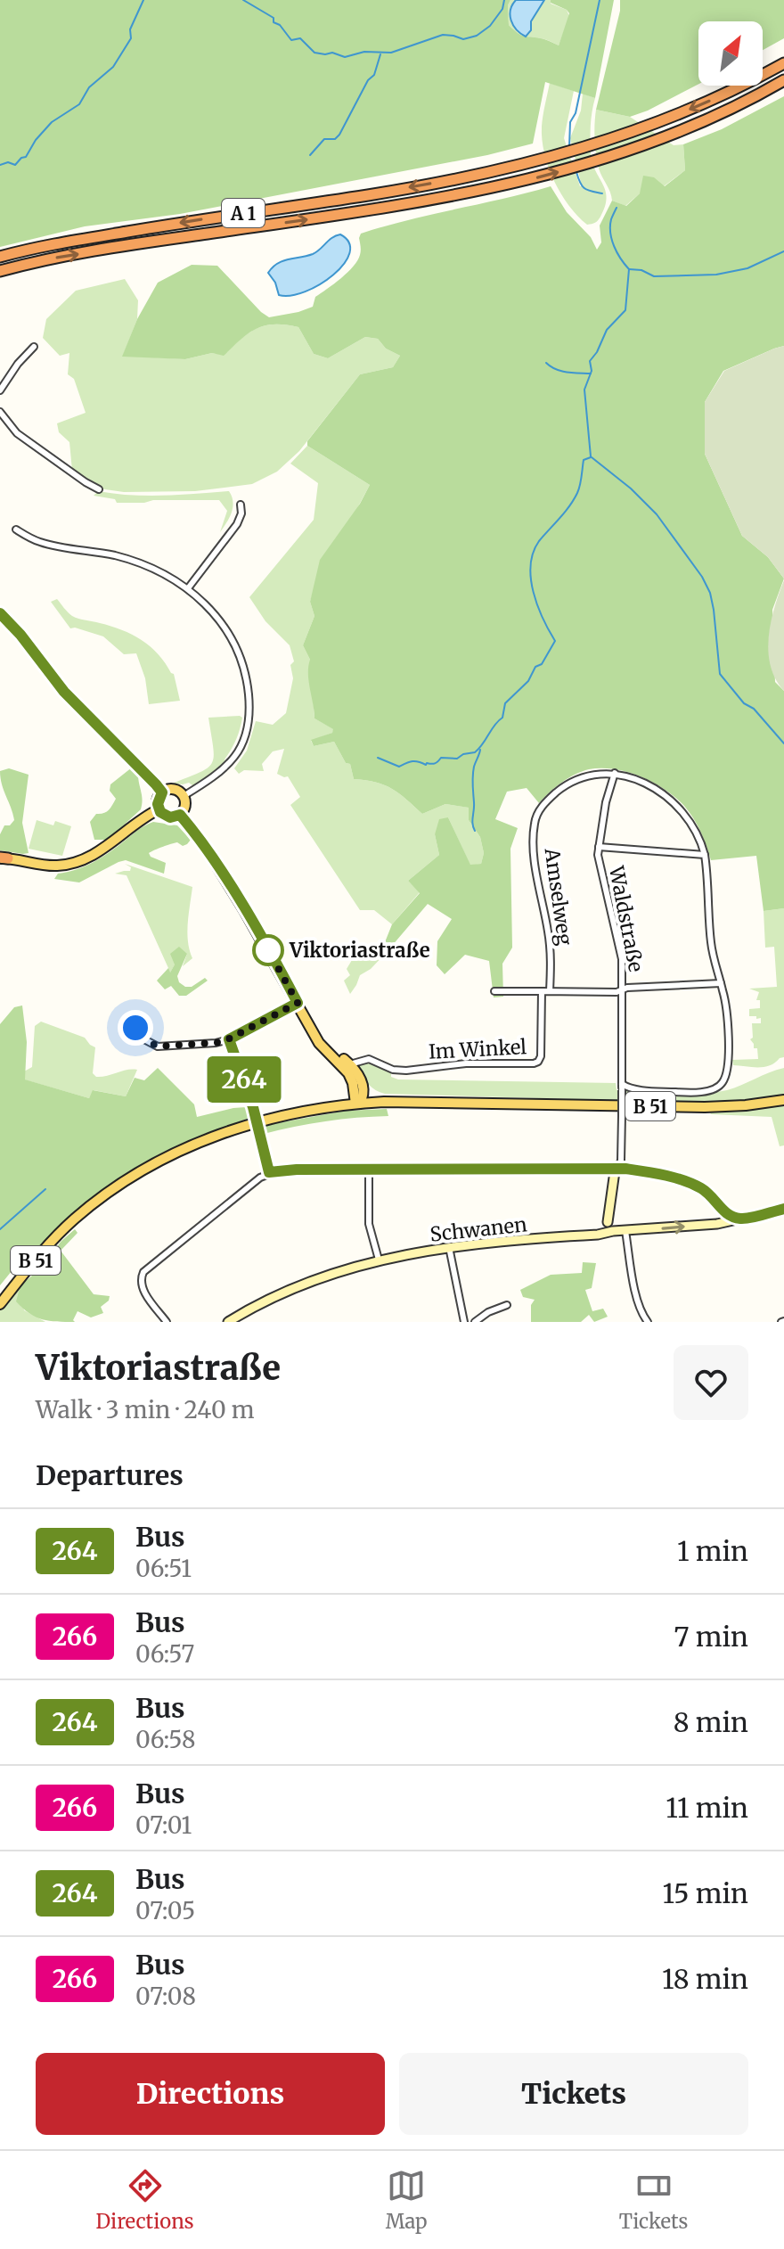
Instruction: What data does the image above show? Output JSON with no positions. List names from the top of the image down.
{
  "streets": {
    "highway": ["A 1"],
    "main road": ["B 51"],
    "street": [
      "Amselweg",
      "Waldstraße",
      "Im Winkel",
      "Schwanen"
    ]
  },
  "places": ["Viktoriastraße"],
  "lines": ["bus line 264"],
  "north": "top right",
  "page": {
    "on_map": "264",
    "heading": [
      ["Viktoriastraße", "Walk · 3 min · 240 m"],
      "Departures"
    ],
    "list": [
      {
        "mark": "264",
        "name": "Bus",
        "note": "06:51",
        "value": "1 min"
      },
      {
        "mark": "266",
        "name": "Bus",
        "note": "06:57",
        "value": "7 min"
      },
      {
        "mark": "264",
        "name": "Bus",
        "note": "06:58",
        "value": "8 min"
      },
      {
        "mark": "266",
        "name": "Bus",
        "note": "07:01",
        "value": "11 min"
      },
      {
        "mark": "264",
        "name": "Bus",
        "note": "07:05",
        "value": "15 min"
      },
      {
        "mark": "266",
        "name": "Bus",
        "note": "07:08",
        "value": "18 min"
      }
    ],
    "buttons": ["Directions", "Tickets"],
    "tabs": ["Directions", "Map", "Tickets"]
  }
}
